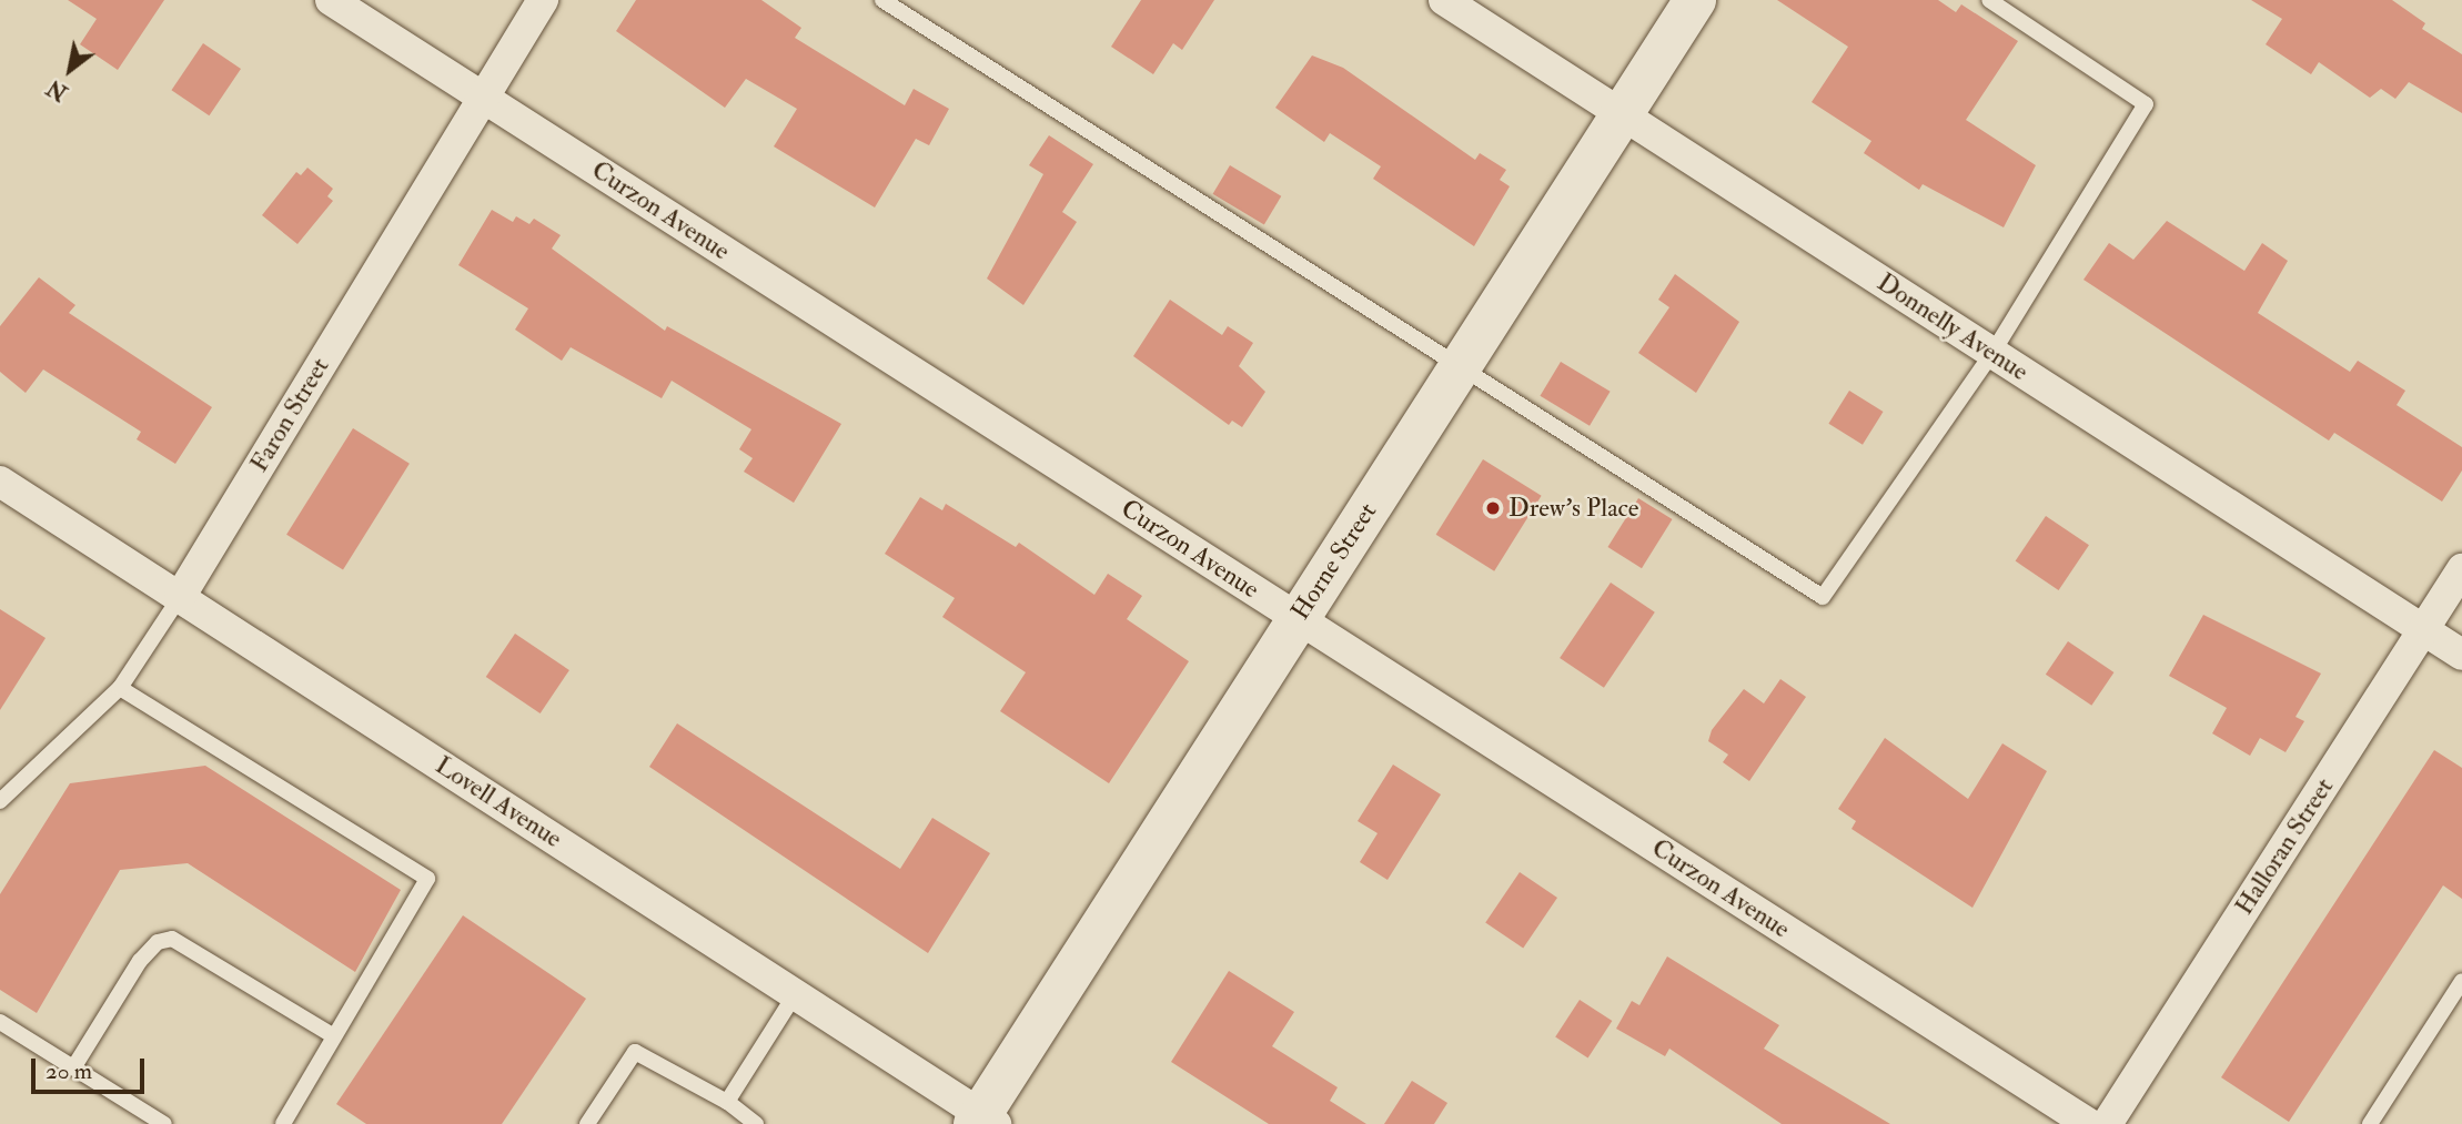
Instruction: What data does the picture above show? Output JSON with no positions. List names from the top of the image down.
{
  "streets": {
    "street": [
      "Curzon Avenue",
      "Donnelly Avenue",
      "Faron Street",
      "Horne Street",
      "Lovell Avenue",
      "Halloran Street"
    ]
  },
  "crossings": [
    ["Curzon Avenue", "Faron Street"],
    ["Curzon Avenue", "Horne Street"],
    ["Donnelly Avenue", "Horne Street"],
    ["Donnelly Avenue", "Halloran Street"],
    ["Faron Street", "Lovell Avenue"],
    ["Horne Street", "Lovell Avenue"]
  ],
  "places": ["Drew's Place"],
  "scale_bar": "20 m",
  "north": "bottom left"
}
